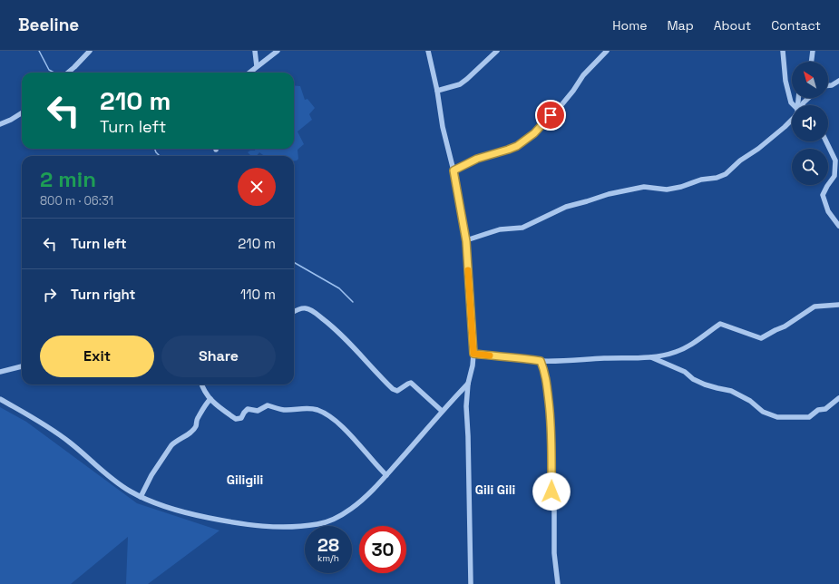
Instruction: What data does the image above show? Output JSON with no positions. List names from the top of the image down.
{
  "districts": ["Giligili", "Gili Gili"],
  "north": "top left",
  "page": {
    "header": "Beeline",
    "nav": [
      "Home",
      "Map",
      "About",
      "Contact"
    ],
    "turn": ["210 m", "Turn left"],
    "heading": ["2 min", "800 m · 06:31"],
    "list": [
      {
        "name": "Turn left",
        "value": "210 m"
      },
      {
        "name": "Turn right",
        "value": "110 m"
      }
    ],
    "buttons": ["Exit", "Share"],
    "speed": "28 km/h",
    "limit": "30"
  }
}
